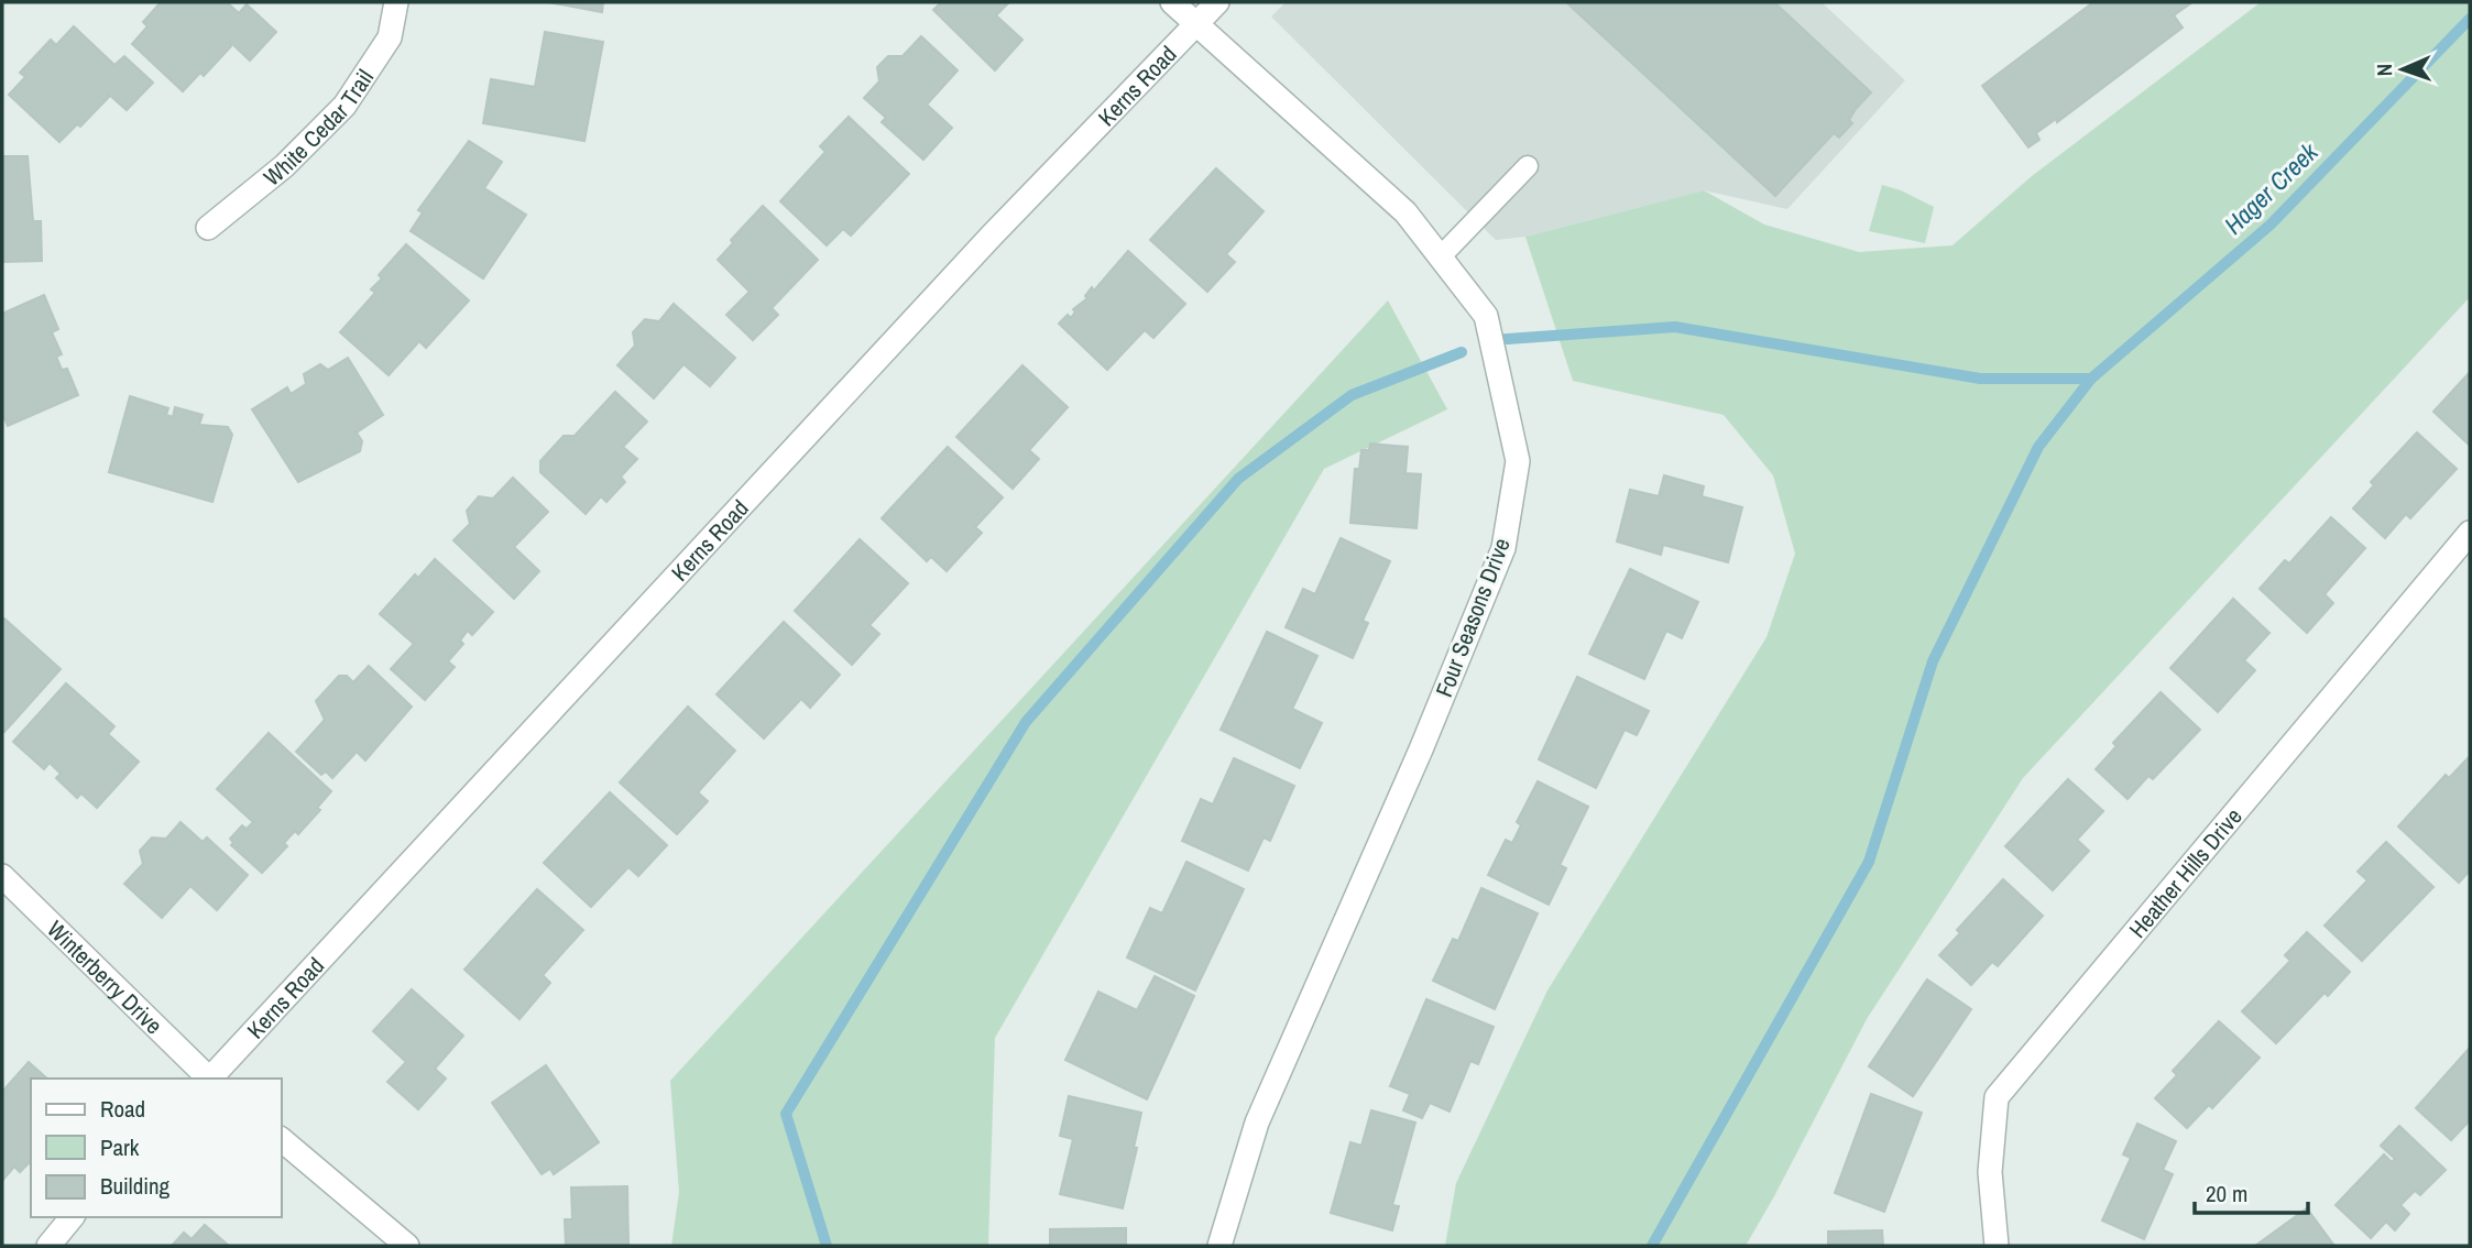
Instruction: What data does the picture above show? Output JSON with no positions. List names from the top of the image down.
{
  "streets": {
    "street": [
      "Kerns Road",
      "White Cedar Trail",
      "Four Seasons Drive",
      "Heather Hills Drive",
      "Winterberry Drive"
    ]
  },
  "crossings": [
    ["Kerns Road", "Four Seasons Drive"]
  ],
  "water": ["Hager Creek"],
  "legend": ["Road", "Park", "Building"],
  "scale_bar": "20 m",
  "north": "left"
}
